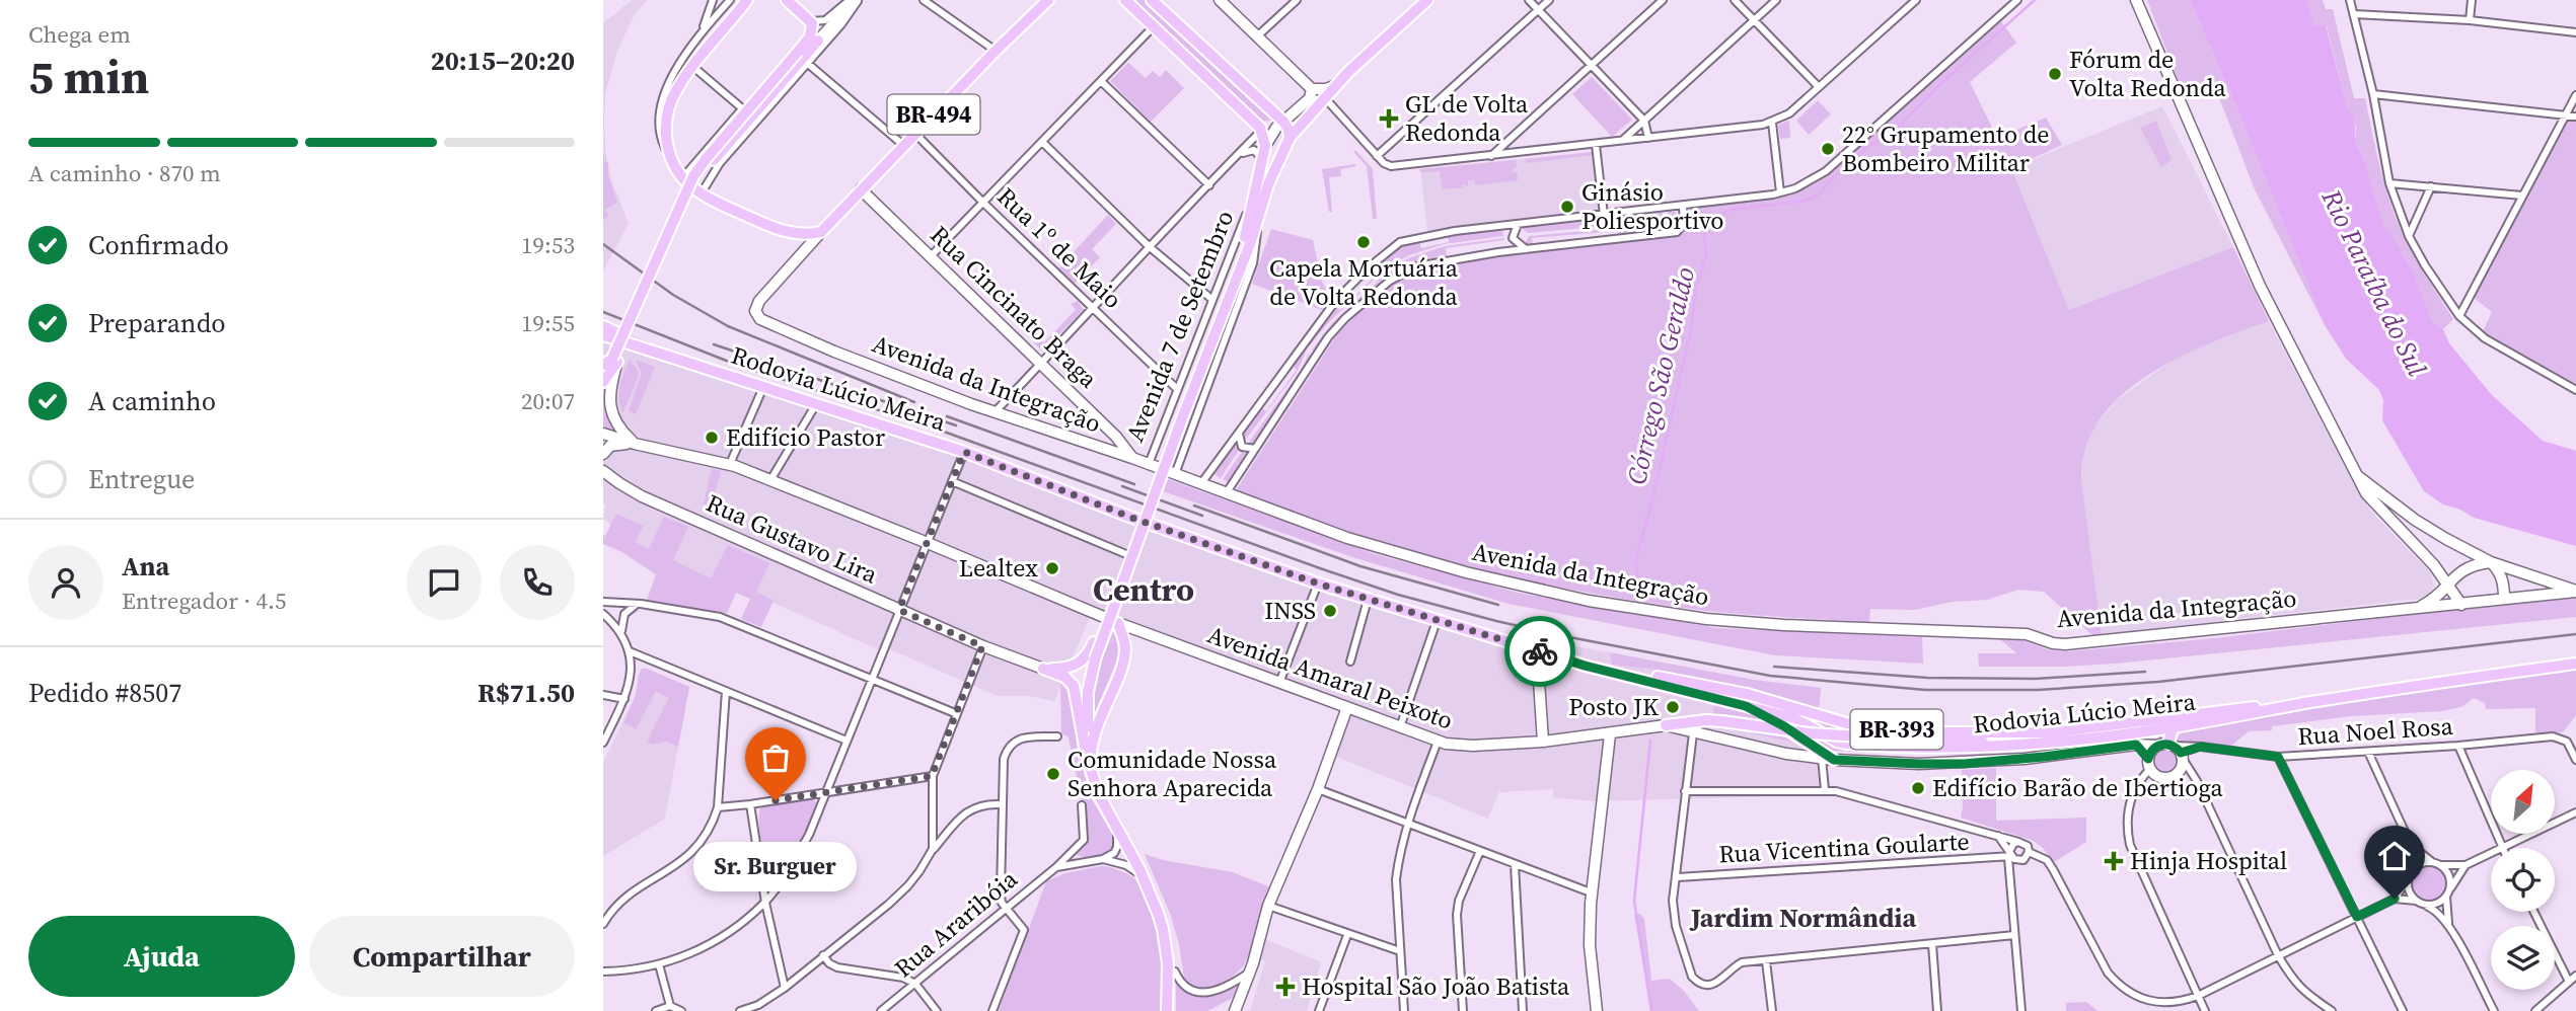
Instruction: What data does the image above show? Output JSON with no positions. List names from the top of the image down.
{
  "streets": {
    "main road": [
      "BR-494",
      "Avenida 7 de Setembro",
      "Rodovia Lúcio Meira",
      "BR-393"
    ],
    "street": [
      "Rua 1º de Maio",
      "Rua Cincinato Braga",
      "Avenida da Integração",
      "Rua Gustavo Lira",
      "Avenida Amaral Peixoto",
      "Rua Noel Rosa",
      "Rua Vicentina Goularte",
      "Rua Araribóia"
    ]
  },
  "crossings": [
    ["BR-494", "Rua 1º de Maio"],
    ["BR-494", "Rua Cincinato Braga"],
    ["BR-494", "Avenida da Integração"],
    ["Rua 1º de Maio", "Avenida 7 de Setembro"],
    ["Rua Cincinato Braga", "Avenida da Integração"],
    ["Avenida 7 de Setembro", "Avenida da Integração"]
  ],
  "districts": ["Centro", "Jardim Normândia"],
  "water": ["Rio Paraíba do Sul", "Córrego São Geraldo"],
  "places": {
    "other": [
      "Fórum de Volta Redonda",
      "22° Grupamento de Bombeiro Militar",
      "Ginásio Poliesportivo",
      "Capela Mortuária de Volta Redonda",
      "Edifício Pastor",
      "Lealtex",
      "INSS",
      "Posto JK",
      "Comunidade Nossa Senhora Aparecida",
      "Edifício Barão de Ibertioga",
      "Sr. Burguer"
    ],
    "health": ["GL de Volta Redonda", "Hinja Hospital", "Hospital São João Batista"]
  },
  "north": "top right",
  "page": {
    "heading": ["5 min", "Chega em", "20:15–20:20"],
    "panel": [
      "Ana",
      "Entregador · 4.5",
      "Pedido #8507",
      "R$71.50"
    ],
    "bar": "A caminho · 870 m",
    "list": [
      ["Confirmado", "19:53"],
      ["Preparando", "19:55"],
      ["A caminho", "20:07"],
      "Entregue"
    ],
    "bubble": "Sr. Burguer",
    "buttons": ["Ajuda", "Compartilhar"]
  }
}
